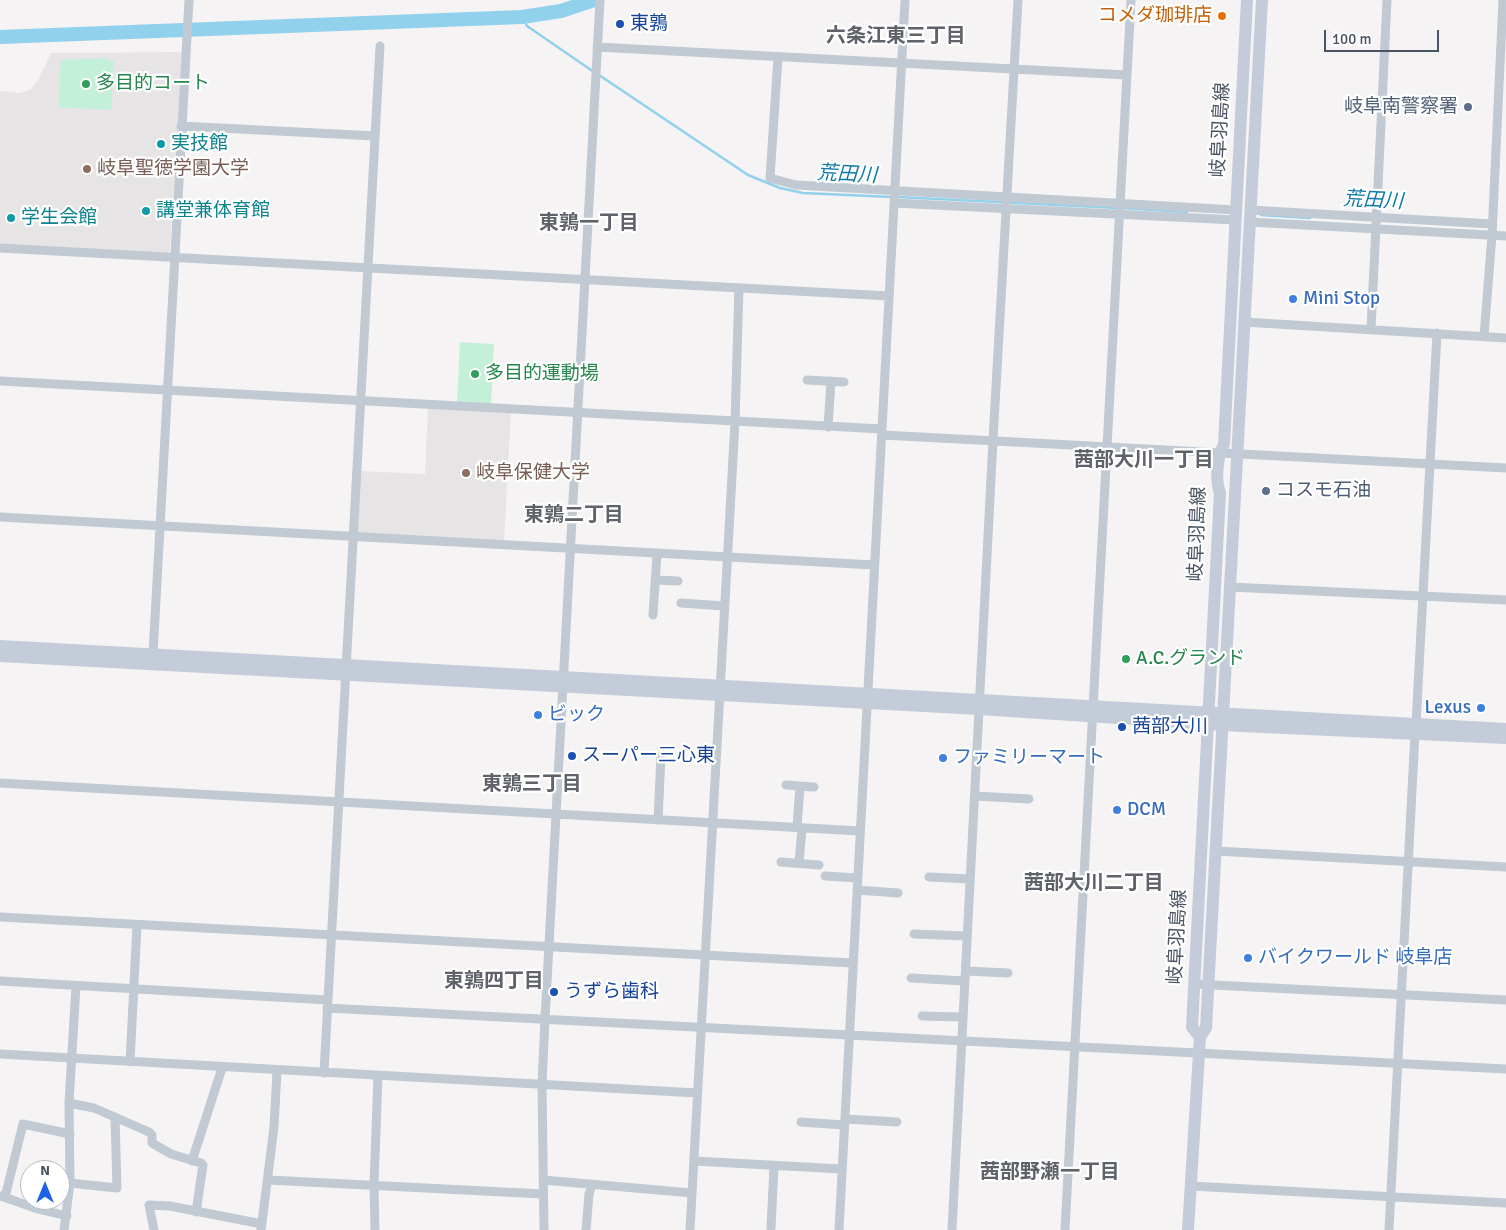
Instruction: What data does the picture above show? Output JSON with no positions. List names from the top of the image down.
{
  "streets": {
    "main road": ["岐阜羽島線"]
  },
  "districts": [
    "六条江東三丁目",
    "東鶉一丁目",
    "茜部大川一丁目",
    "東鶉二丁目",
    "東鶉三丁目",
    "茜部大川二丁目",
    "東鶉四丁目",
    "茜部野瀬一丁目"
  ],
  "water": ["荒田川"],
  "places": [
    "コメダ珈琲店",
    "東鶉",
    "多目的コート",
    "岐阜南警察署",
    "実技館",
    "岐阜聖徳学園大学",
    "講堂兼体育館",
    "学生会館",
    "Mini Stop",
    "多目的運動場",
    "岐阜保健大学",
    "コスモ石油",
    "A.C.グランド",
    "Lexus",
    "ビック",
    "茜部大川",
    "スーパー三心東",
    "ファミリーマート",
    "DCM",
    "バイクワールド 岐阜店",
    "うずら歯科"
  ],
  "scale_bar": "100 m",
  "north": "top"
}
